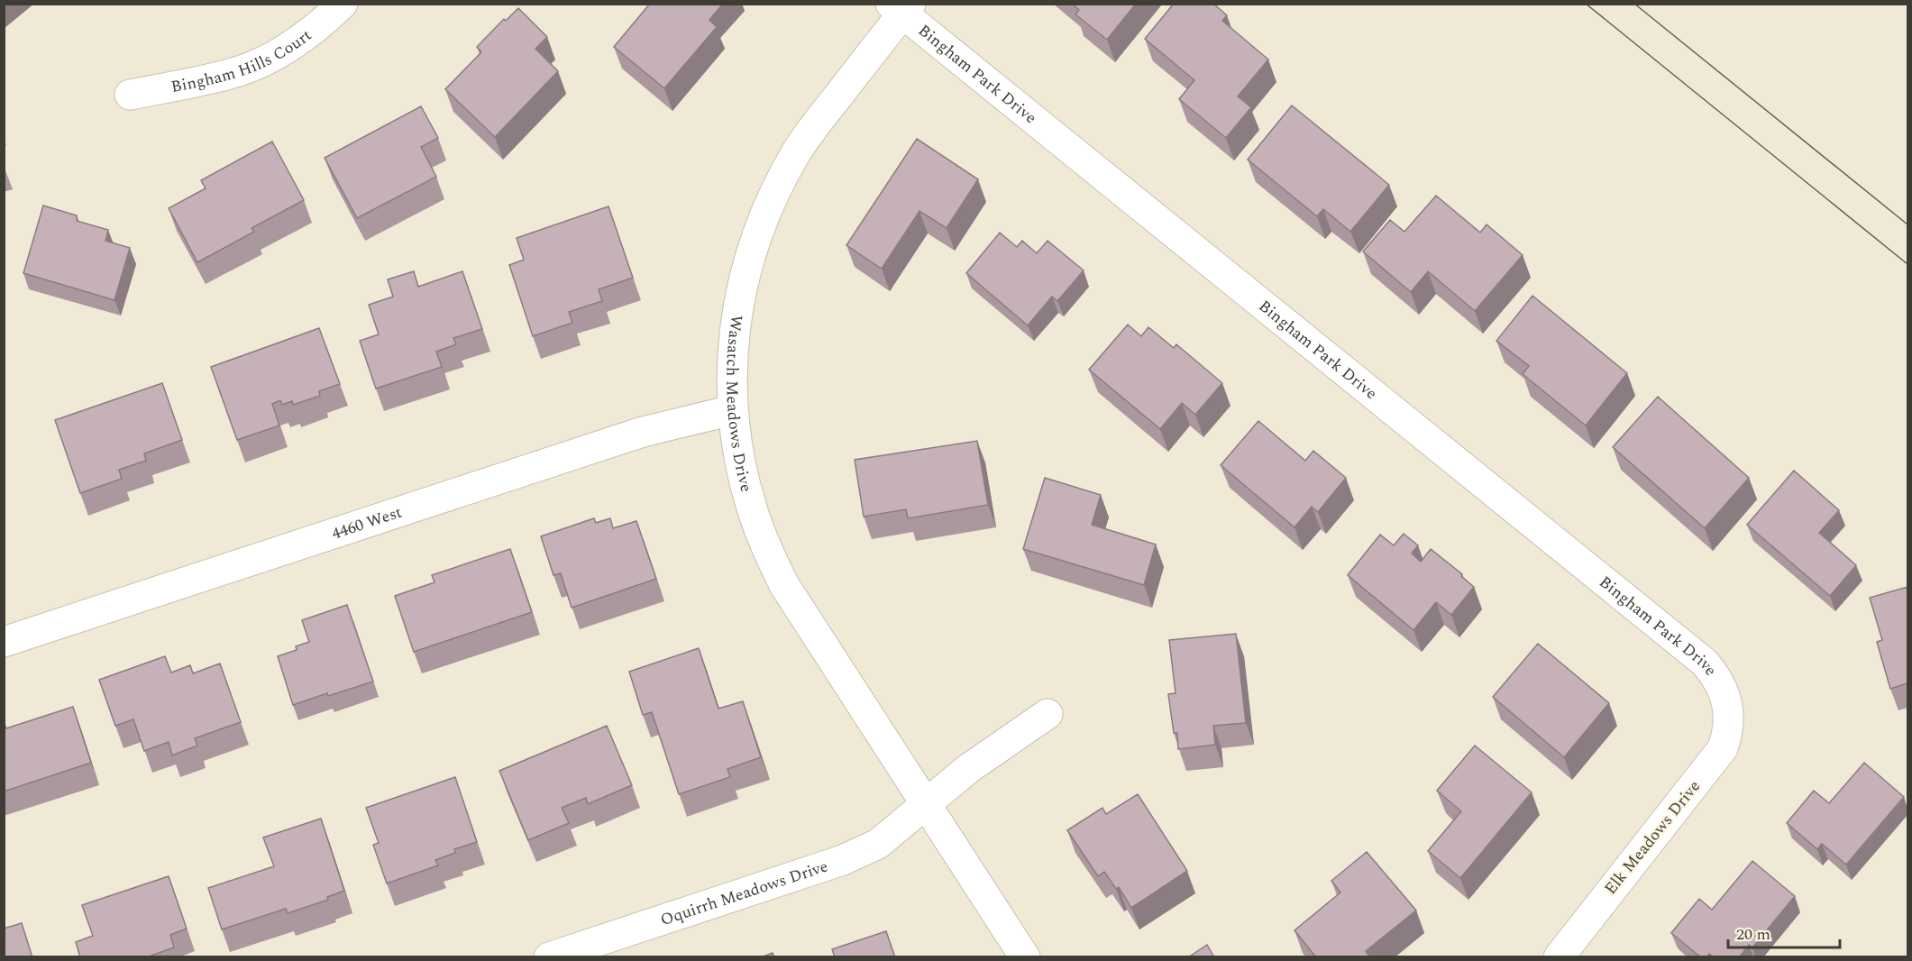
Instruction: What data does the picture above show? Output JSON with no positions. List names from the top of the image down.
{
  "streets": {
    "street": [
      "Bingham Hills Court",
      "Bingham Park Drive",
      "Wasatch Meadows Drive",
      "4460 West",
      "Elk Meadows Drive",
      "Oquirrh Meadows Drive"
    ]
  },
  "crossings": [
    ["Bingham Park Drive", "Wasatch Meadows Drive"],
    ["Bingham Park Drive", "Elk Meadows Drive"],
    ["Wasatch Meadows Drive", "4460 West"],
    ["Wasatch Meadows Drive", "Oquirrh Meadows Drive"]
  ],
  "scale_bar": "20 m"
}
